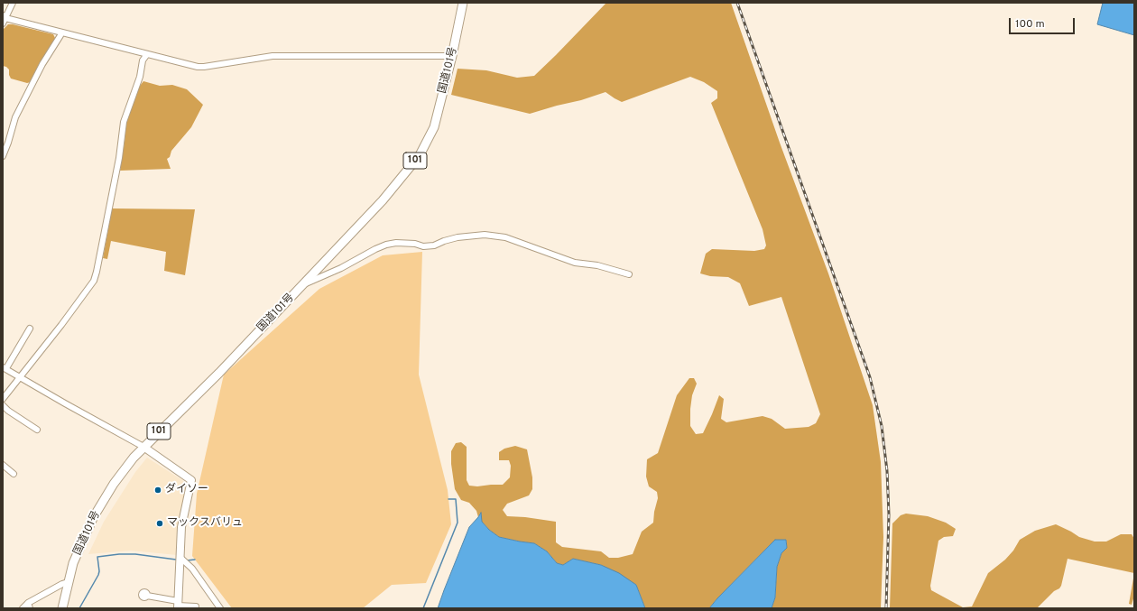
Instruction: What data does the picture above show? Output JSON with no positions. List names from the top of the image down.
{
  "streets": {
    "highway": ["国道101号", "101"]
  },
  "places": ["ダイソー", "マックスバリュ"],
  "scale_bar": "100 m"
}
